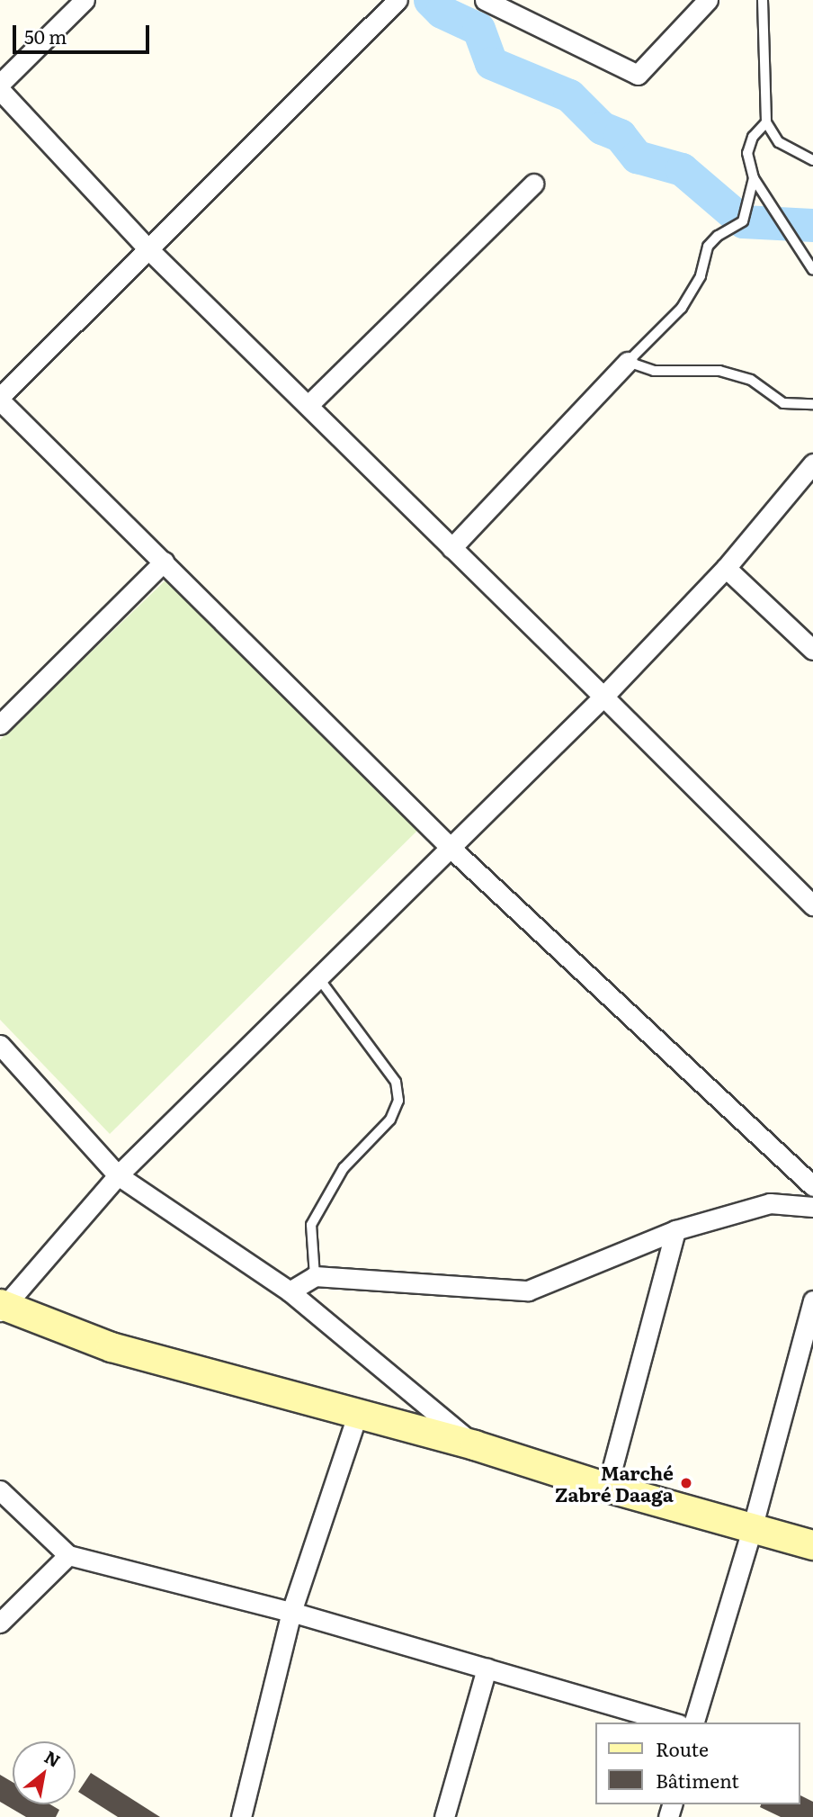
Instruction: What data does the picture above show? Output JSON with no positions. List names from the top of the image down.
{
  "places": ["Marché Zabré Daaga"],
  "legend": ["Route", "Bâtiment"],
  "scale_bar": "50 m",
  "north": "top right"
}
